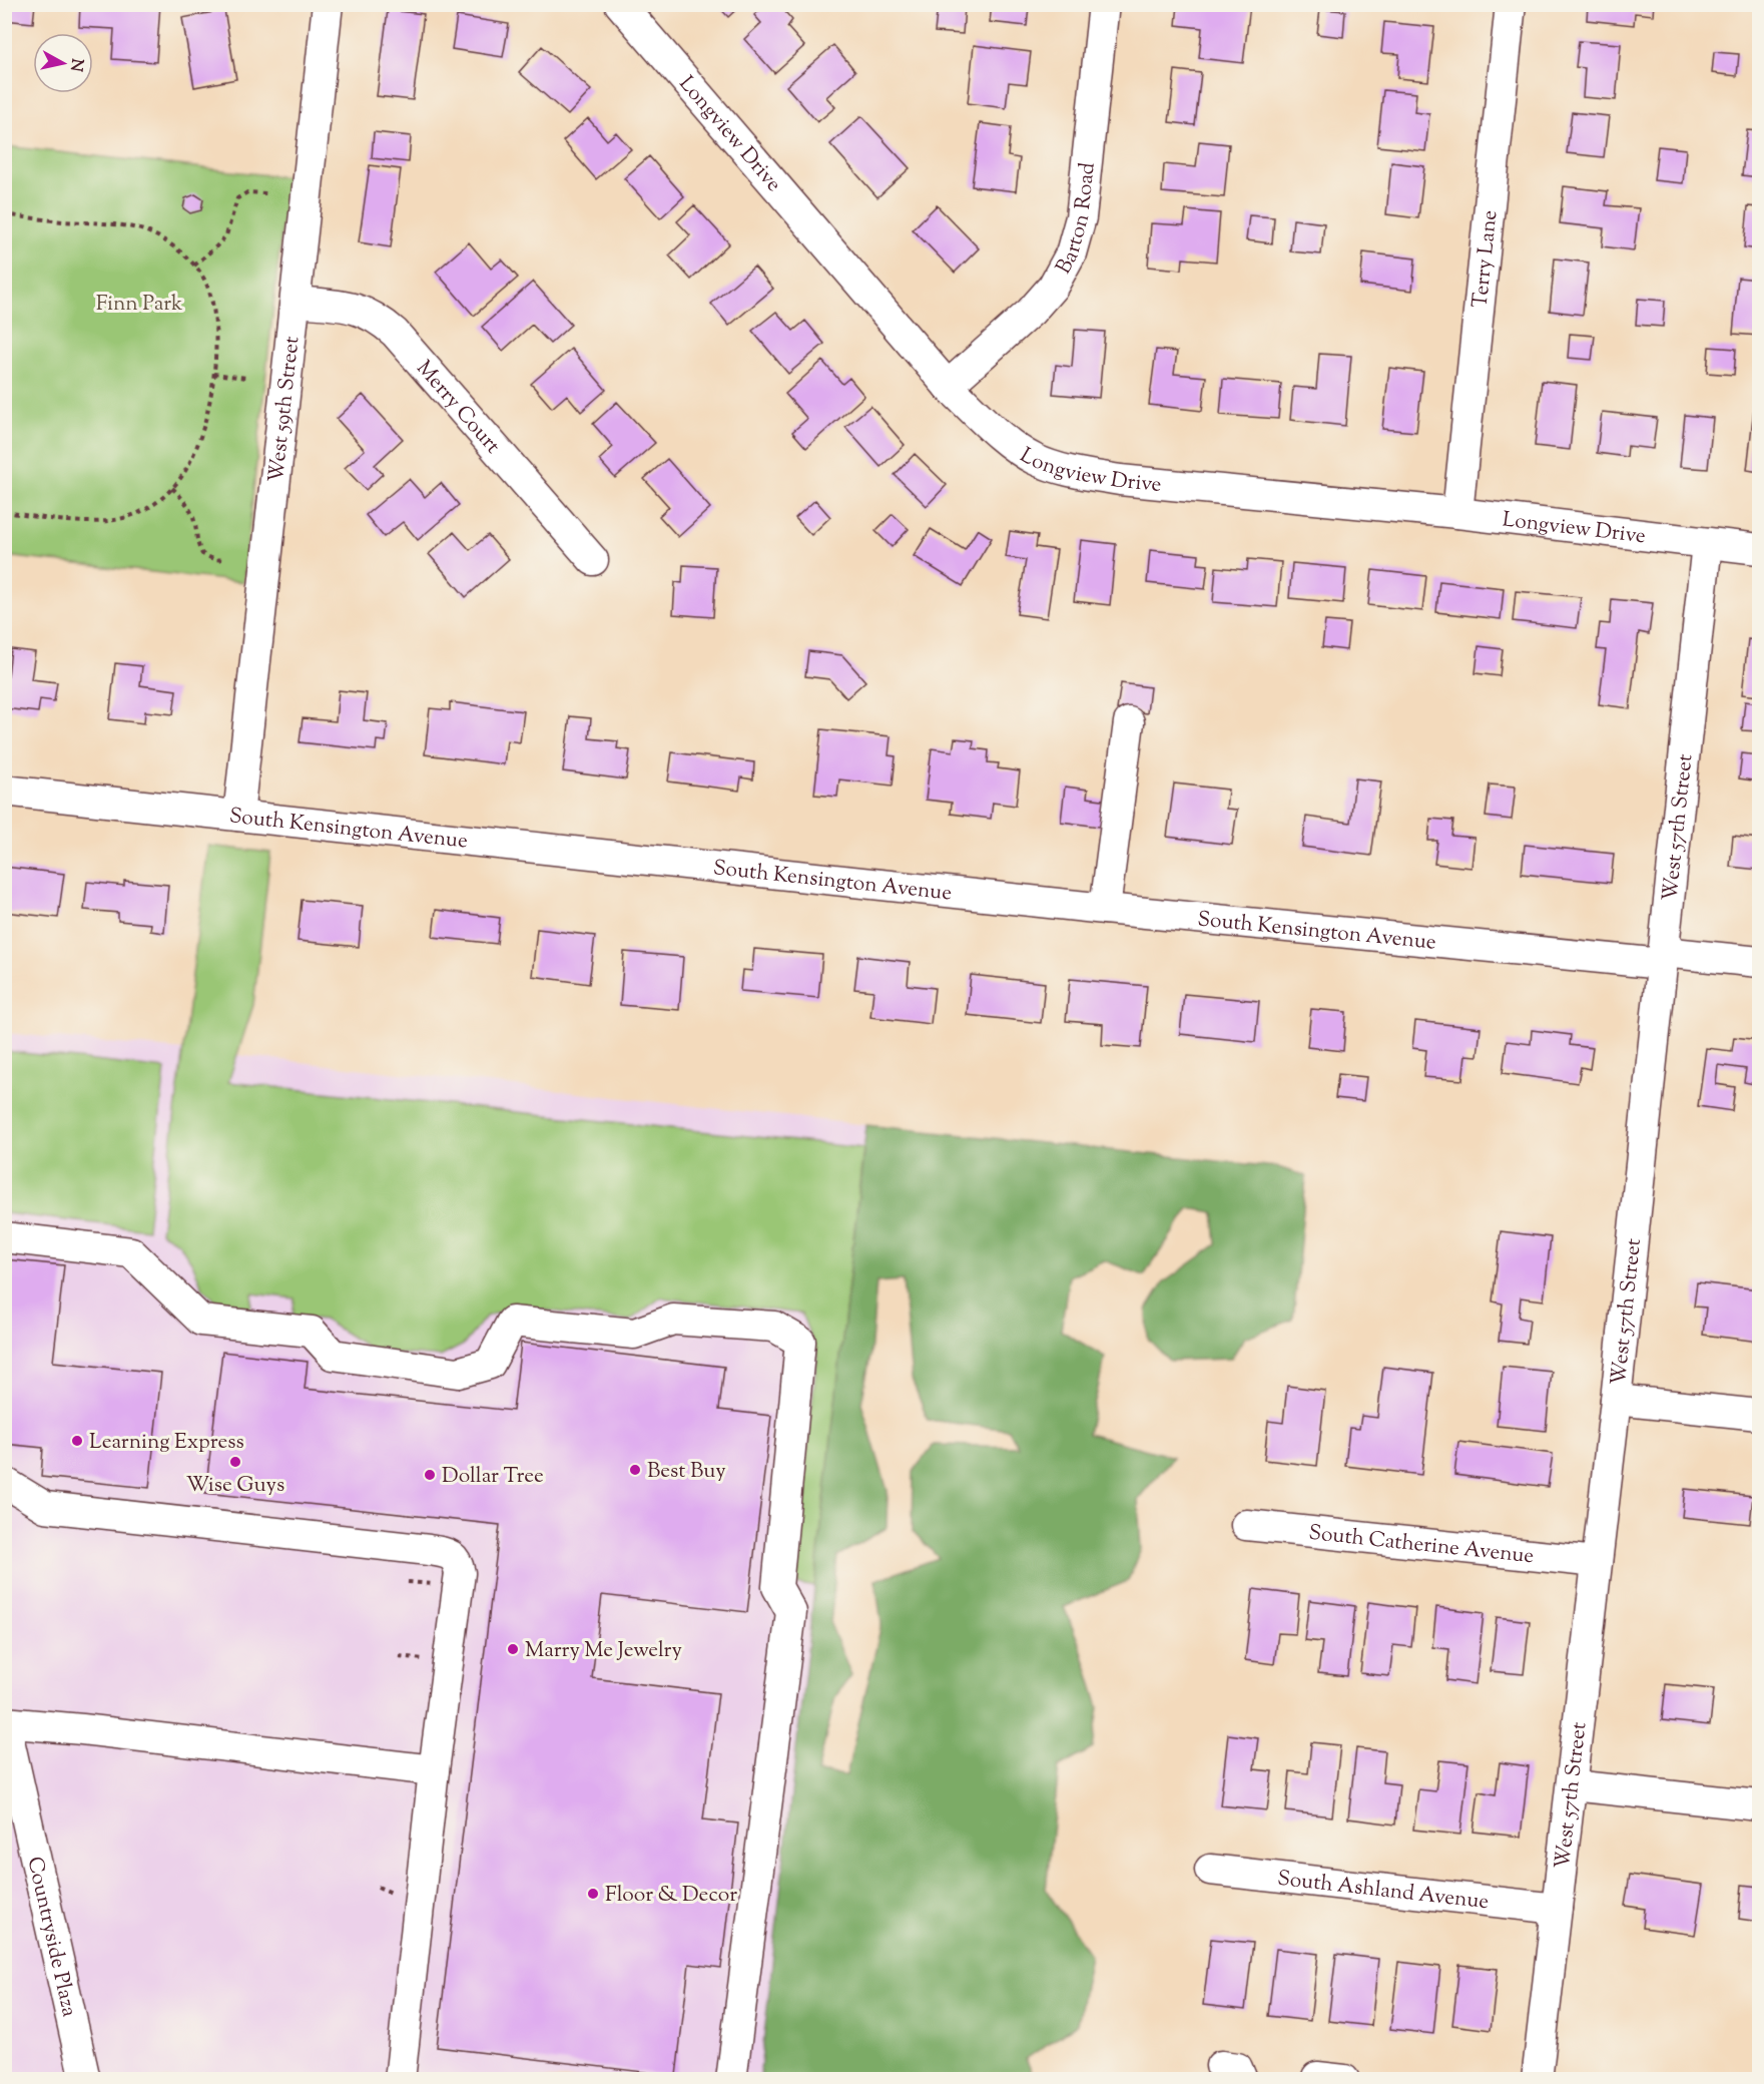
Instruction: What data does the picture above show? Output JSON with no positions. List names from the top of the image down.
{
  "streets": {
    "street": [
      "Longview Drive",
      "Barton Road",
      "Terry Lane",
      "Merry Court",
      "West 59th Street",
      "South Kensington Avenue",
      "West 57th Street",
      "South Catherine Avenue",
      "South Ashland Avenue",
      "Countryside Plaza"
    ]
  },
  "crossings": [
    ["Longview Drive", "Barton Road"],
    ["Longview Drive", "Terry Lane"],
    ["Longview Drive", "West 57th Street"],
    ["Merry Court", "West 59th Street"],
    ["West 59th Street", "South Kensington Avenue"],
    ["South Kensington Avenue", "West 57th Street"],
    ["West 57th Street", "South Catherine Avenue"],
    ["West 57th Street", "South Ashland Avenue"]
  ],
  "parks": ["Finn Park"],
  "places": [
    "Learning Express",
    "Wise Guys",
    "Best Buy",
    "Dollar Tree",
    "Marry Me Jewelry",
    "Floor & Decor"
  ],
  "north": "right"
}
